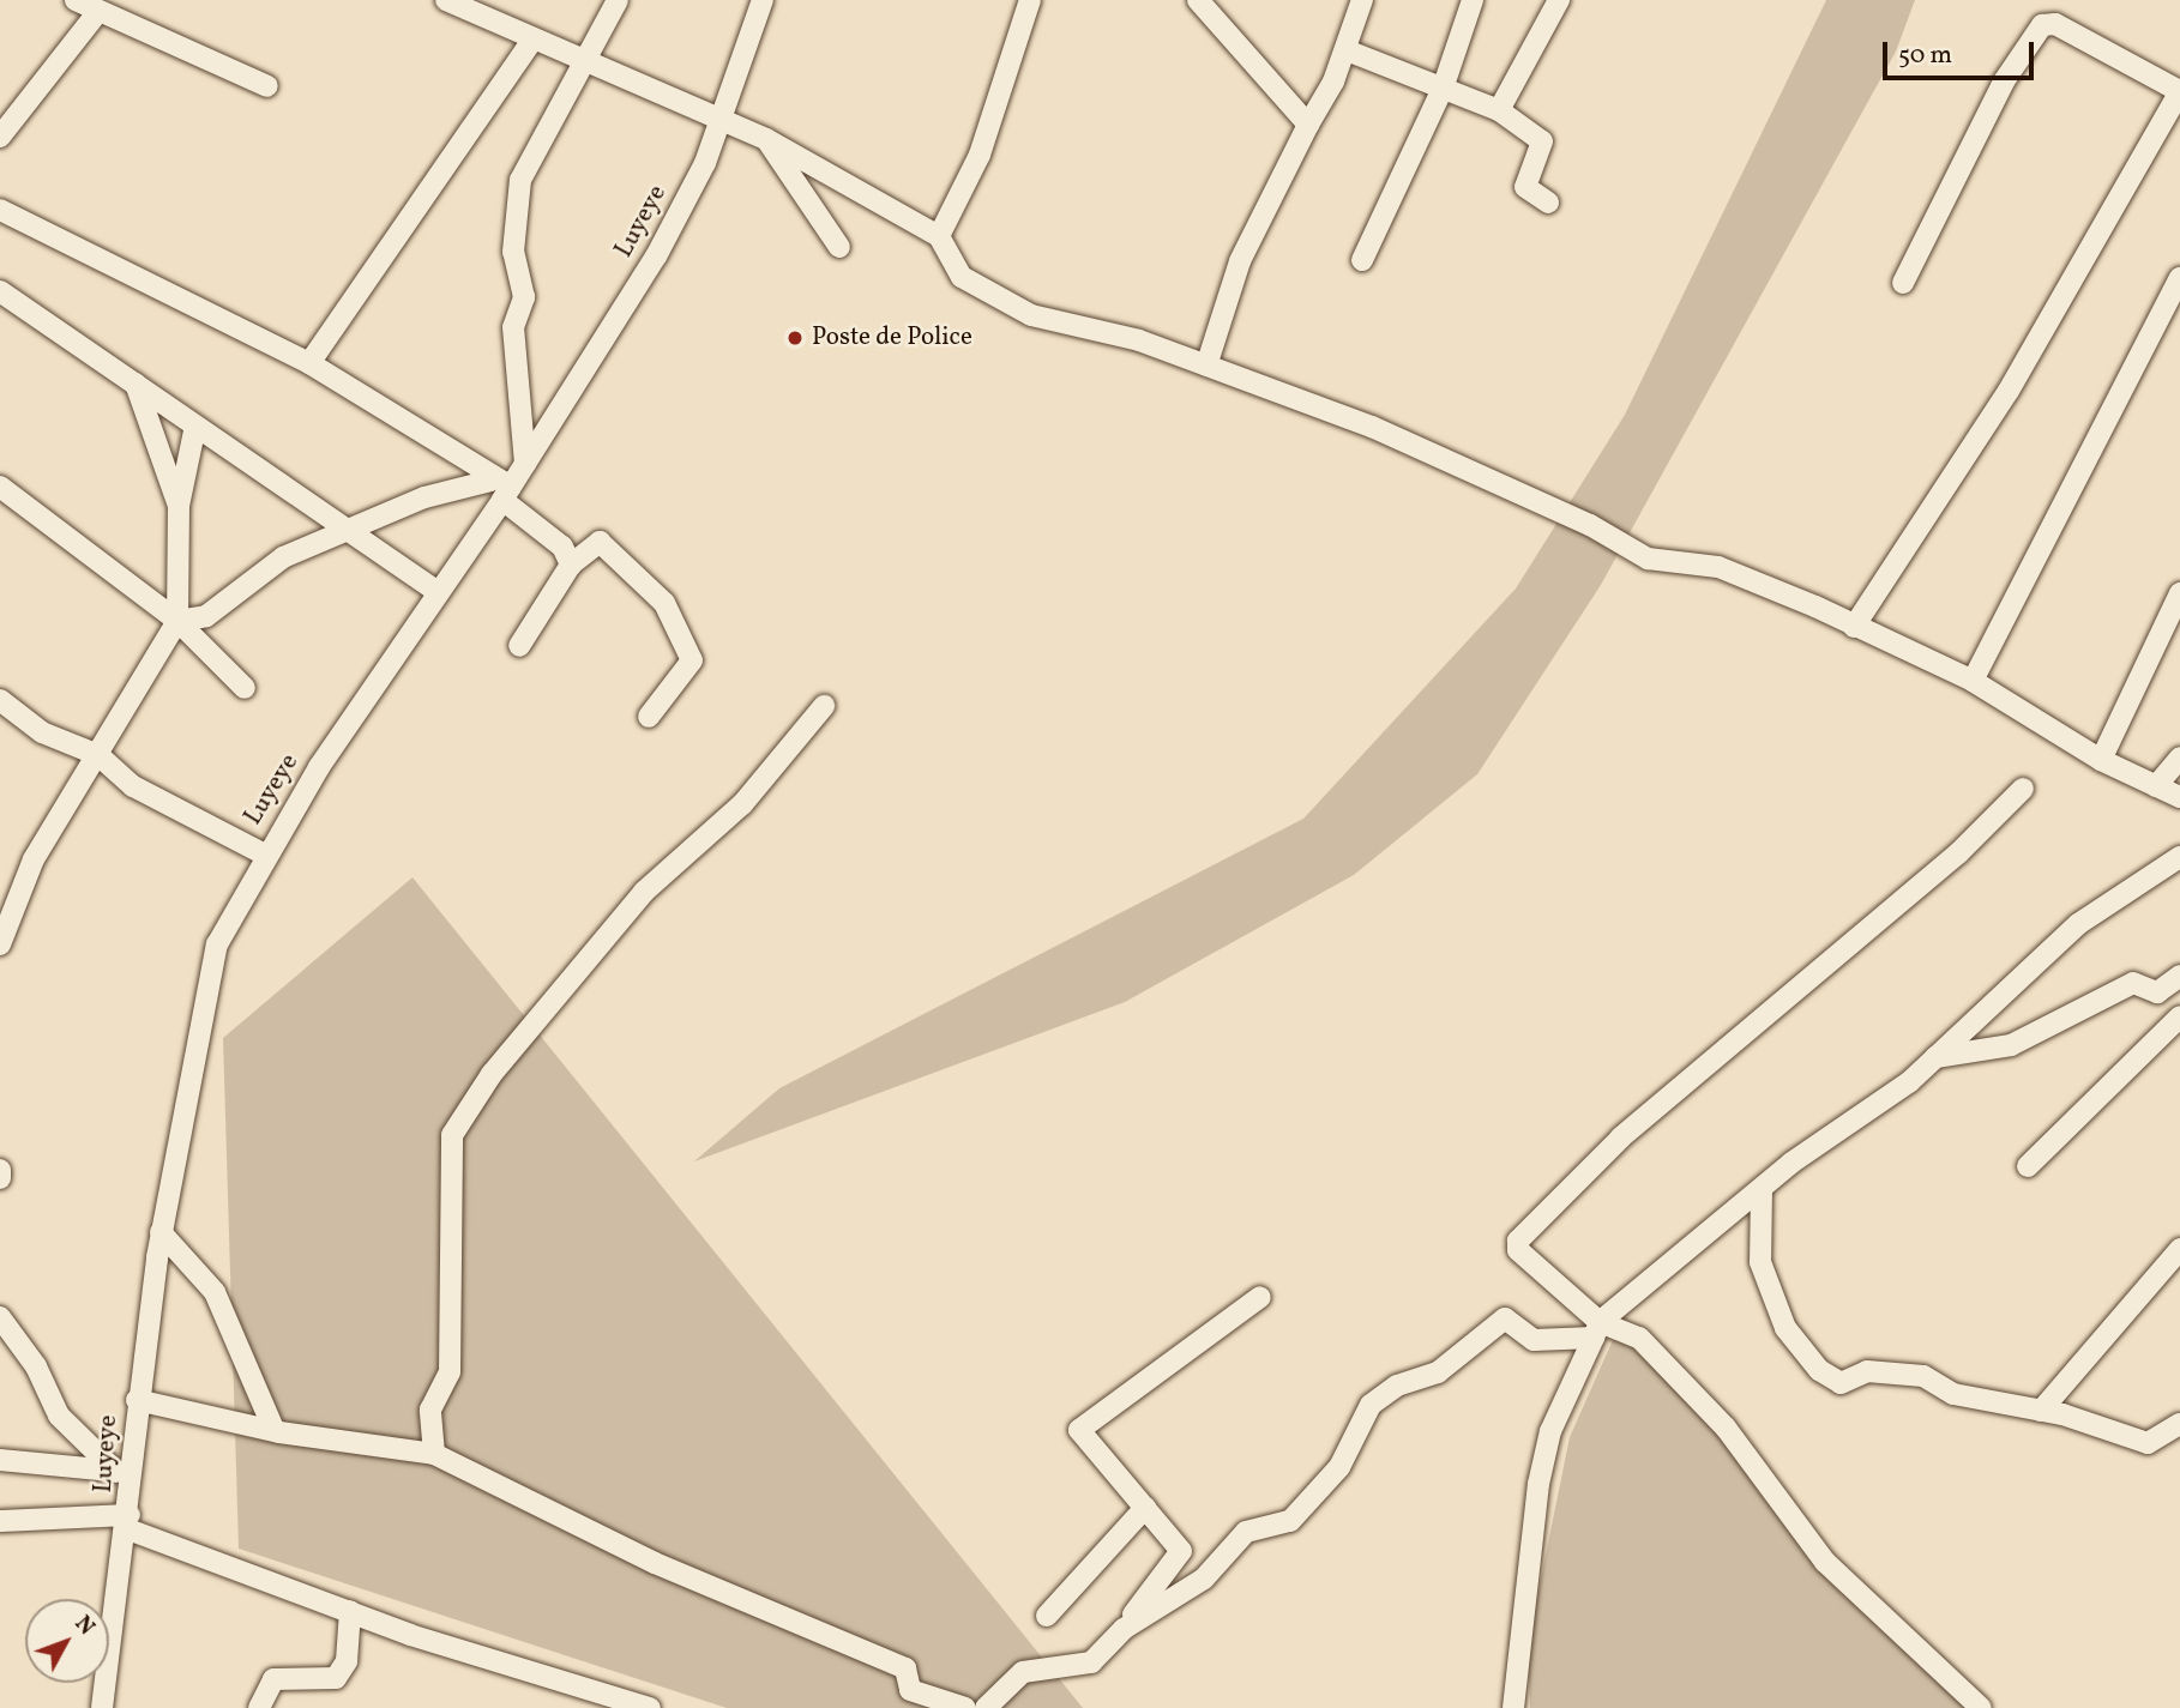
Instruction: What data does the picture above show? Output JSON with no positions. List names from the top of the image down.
{
  "streets": {
    "street": ["Luyeye"]
  },
  "places": ["Poste de Police"],
  "scale_bar": "50 m",
  "north": "top right"
}
